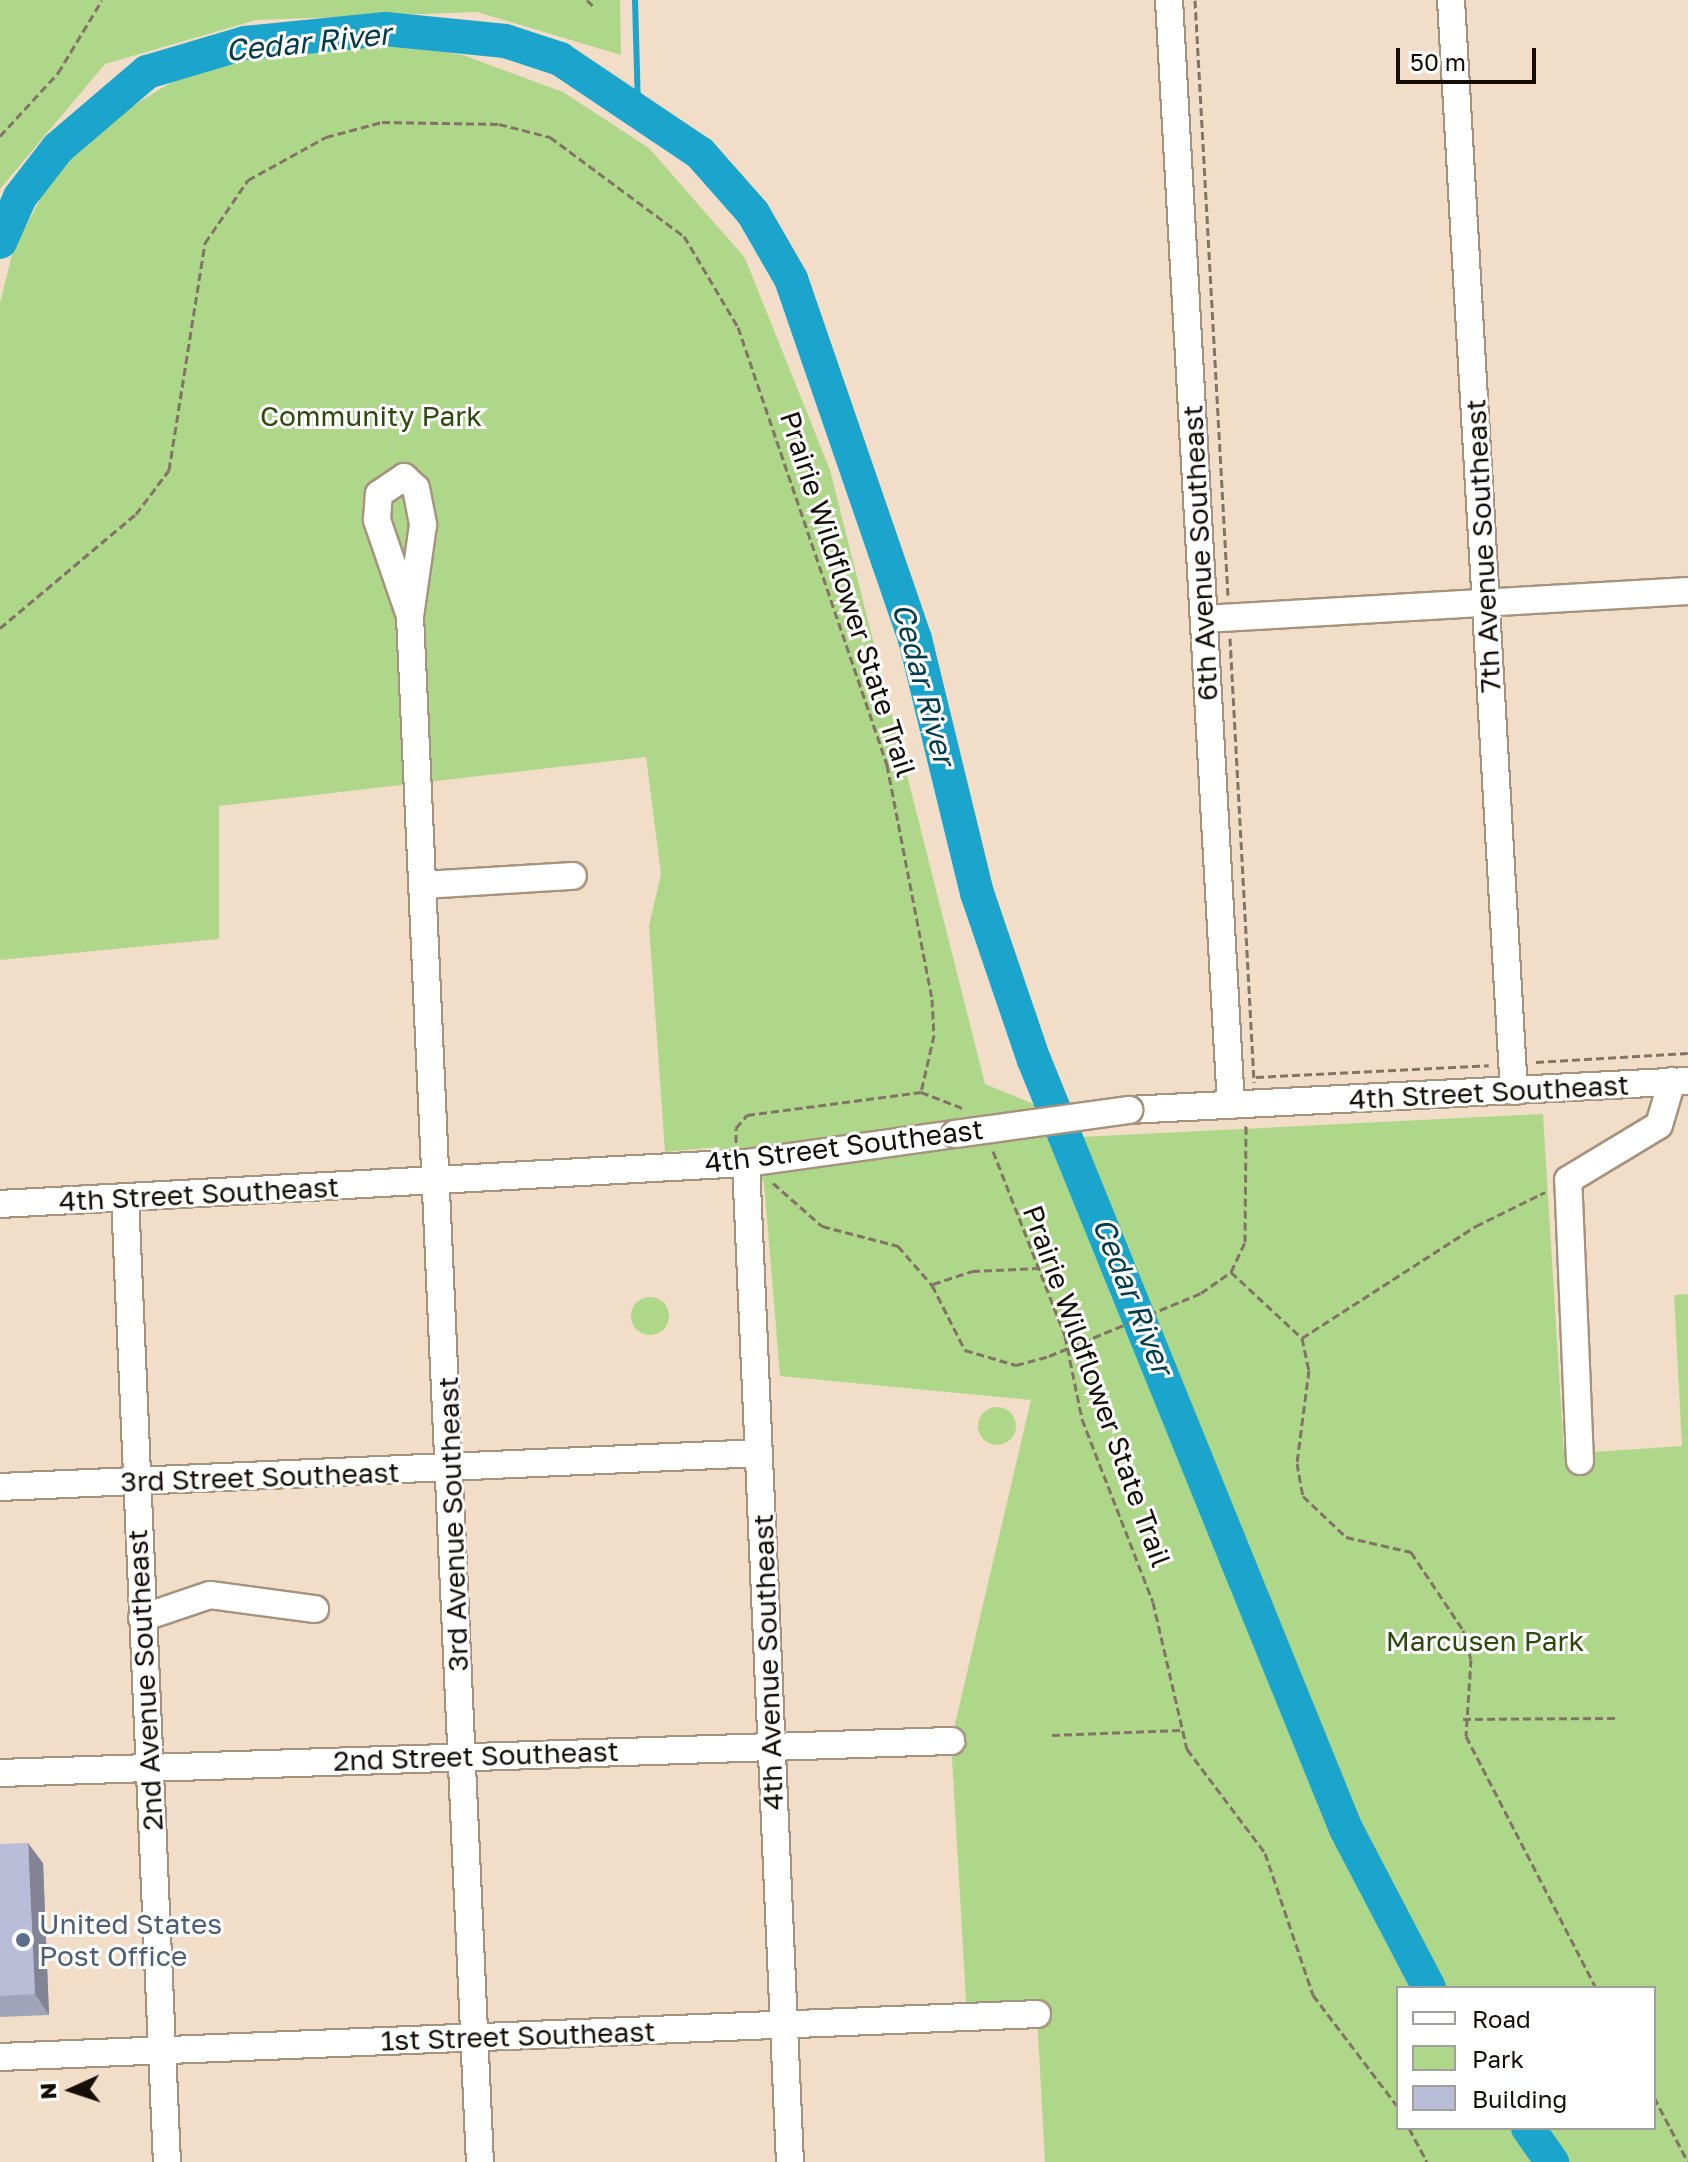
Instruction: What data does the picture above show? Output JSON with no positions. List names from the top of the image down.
{
  "streets": {
    "street": [
      "7th Avenue Southeast",
      "6th Avenue Southeast",
      "4th Street Southeast",
      "3rd Street Southeast",
      "3rd Avenue Southeast",
      "4th Avenue Southeast",
      "2nd Avenue Southeast",
      "2nd Street Southeast",
      "1st Street Southeast"
    ],
    "path": ["Prairie Wildflower State Trail"]
  },
  "crossings": [
    ["7th Avenue Southeast", "4th Street Southeast"],
    ["6th Avenue Southeast", "4th Street Southeast"],
    ["4th Street Southeast", "3rd Avenue Southeast"],
    ["4th Street Southeast", "4th Avenue Southeast"],
    ["4th Street Southeast", "2nd Avenue Southeast"],
    ["3rd Street Southeast", "3rd Avenue Southeast"],
    ["3rd Street Southeast", "4th Avenue Southeast"],
    ["3rd Street Southeast", "2nd Avenue Southeast"],
    ["3rd Avenue Southeast", "2nd Street Southeast"],
    ["3rd Avenue Southeast", "1st Street Southeast"],
    ["4th Avenue Southeast", "2nd Street Southeast"],
    ["4th Avenue Southeast", "1st Street Southeast"],
    ["2nd Avenue Southeast", "2nd Street Southeast"],
    ["2nd Avenue Southeast", "1st Street Southeast"]
  ],
  "water": ["Cedar River"],
  "parks": ["Community Park", "Marcusen Park"],
  "places": ["United States Post Office"],
  "legend": ["Road", "Park", "Building"],
  "scale_bar": "50 m",
  "north": "left"
}
